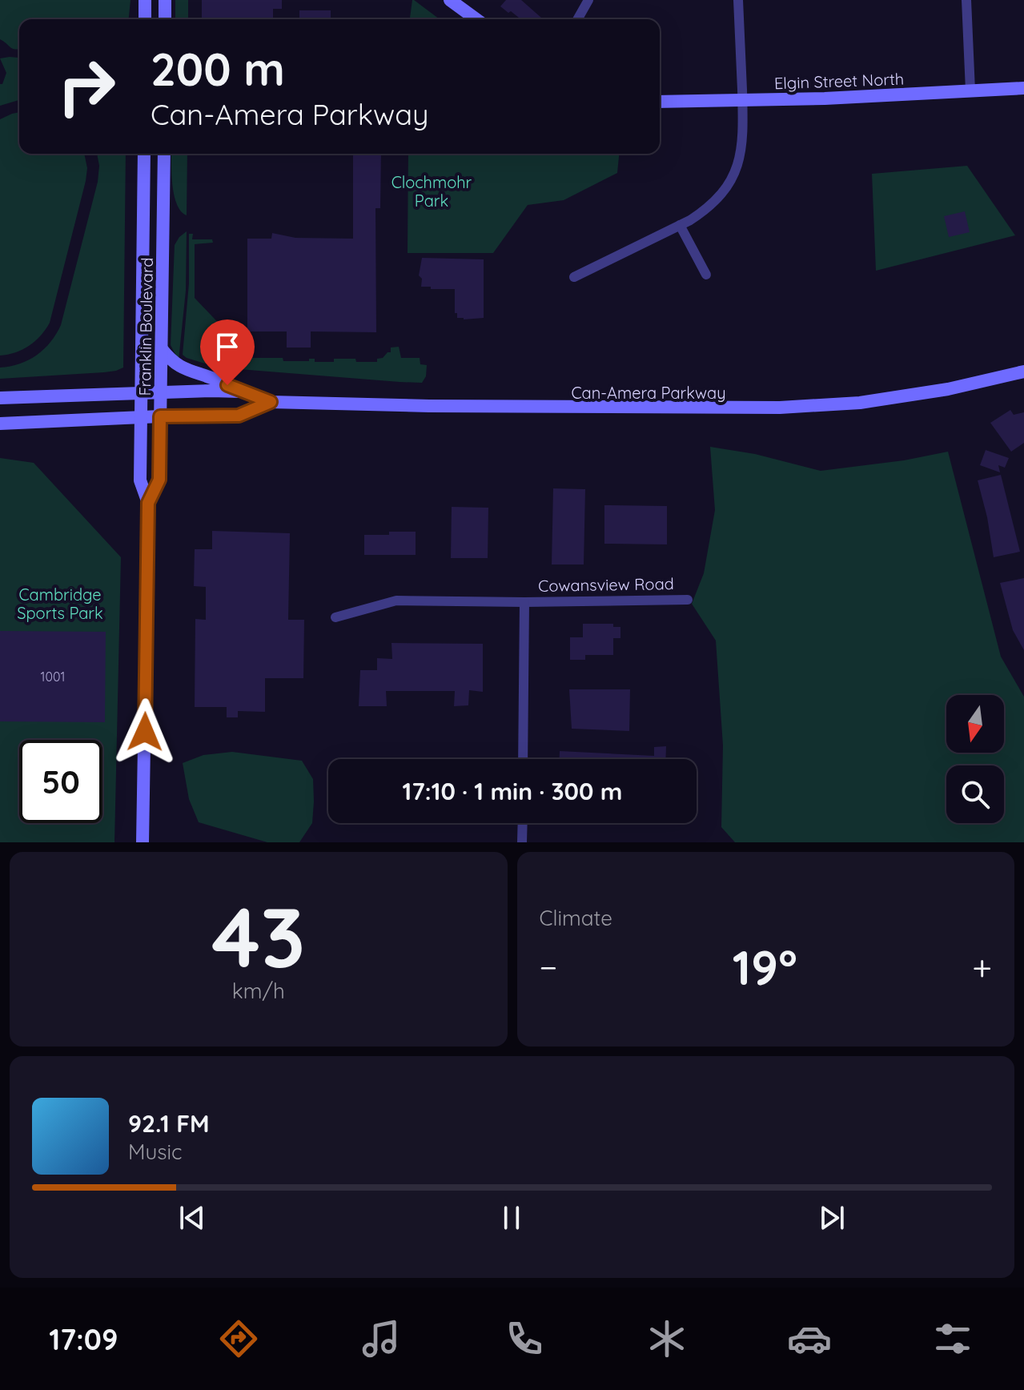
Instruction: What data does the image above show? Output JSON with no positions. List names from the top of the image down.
{
  "streets": {
    "main road": ["Elgin Street North", "Franklin Boulevard", "Can-Amera Parkway"],
    "street": ["Cowansview Road"]
  },
  "crossings": [
    ["Franklin Boulevard", "Can-Amera Parkway"]
  ],
  "parks": ["Clochmohr Park", "Cambridge Sports Park"],
  "house_numbers": ["1001"],
  "north": "bottom",
  "page": {
    "turn": ["200 m", "Can-Amera Parkway"],
    "limit": "50",
    "trip": "17:10 · 1 min · 300 m",
    "tile": [
      ["43", "km/h"],
      "Climate"
    ],
    "heat": ["−", "19°", "+"],
    "song": ["92.1 FM", "Music"],
    "tabs": "17:09"
  }
}
